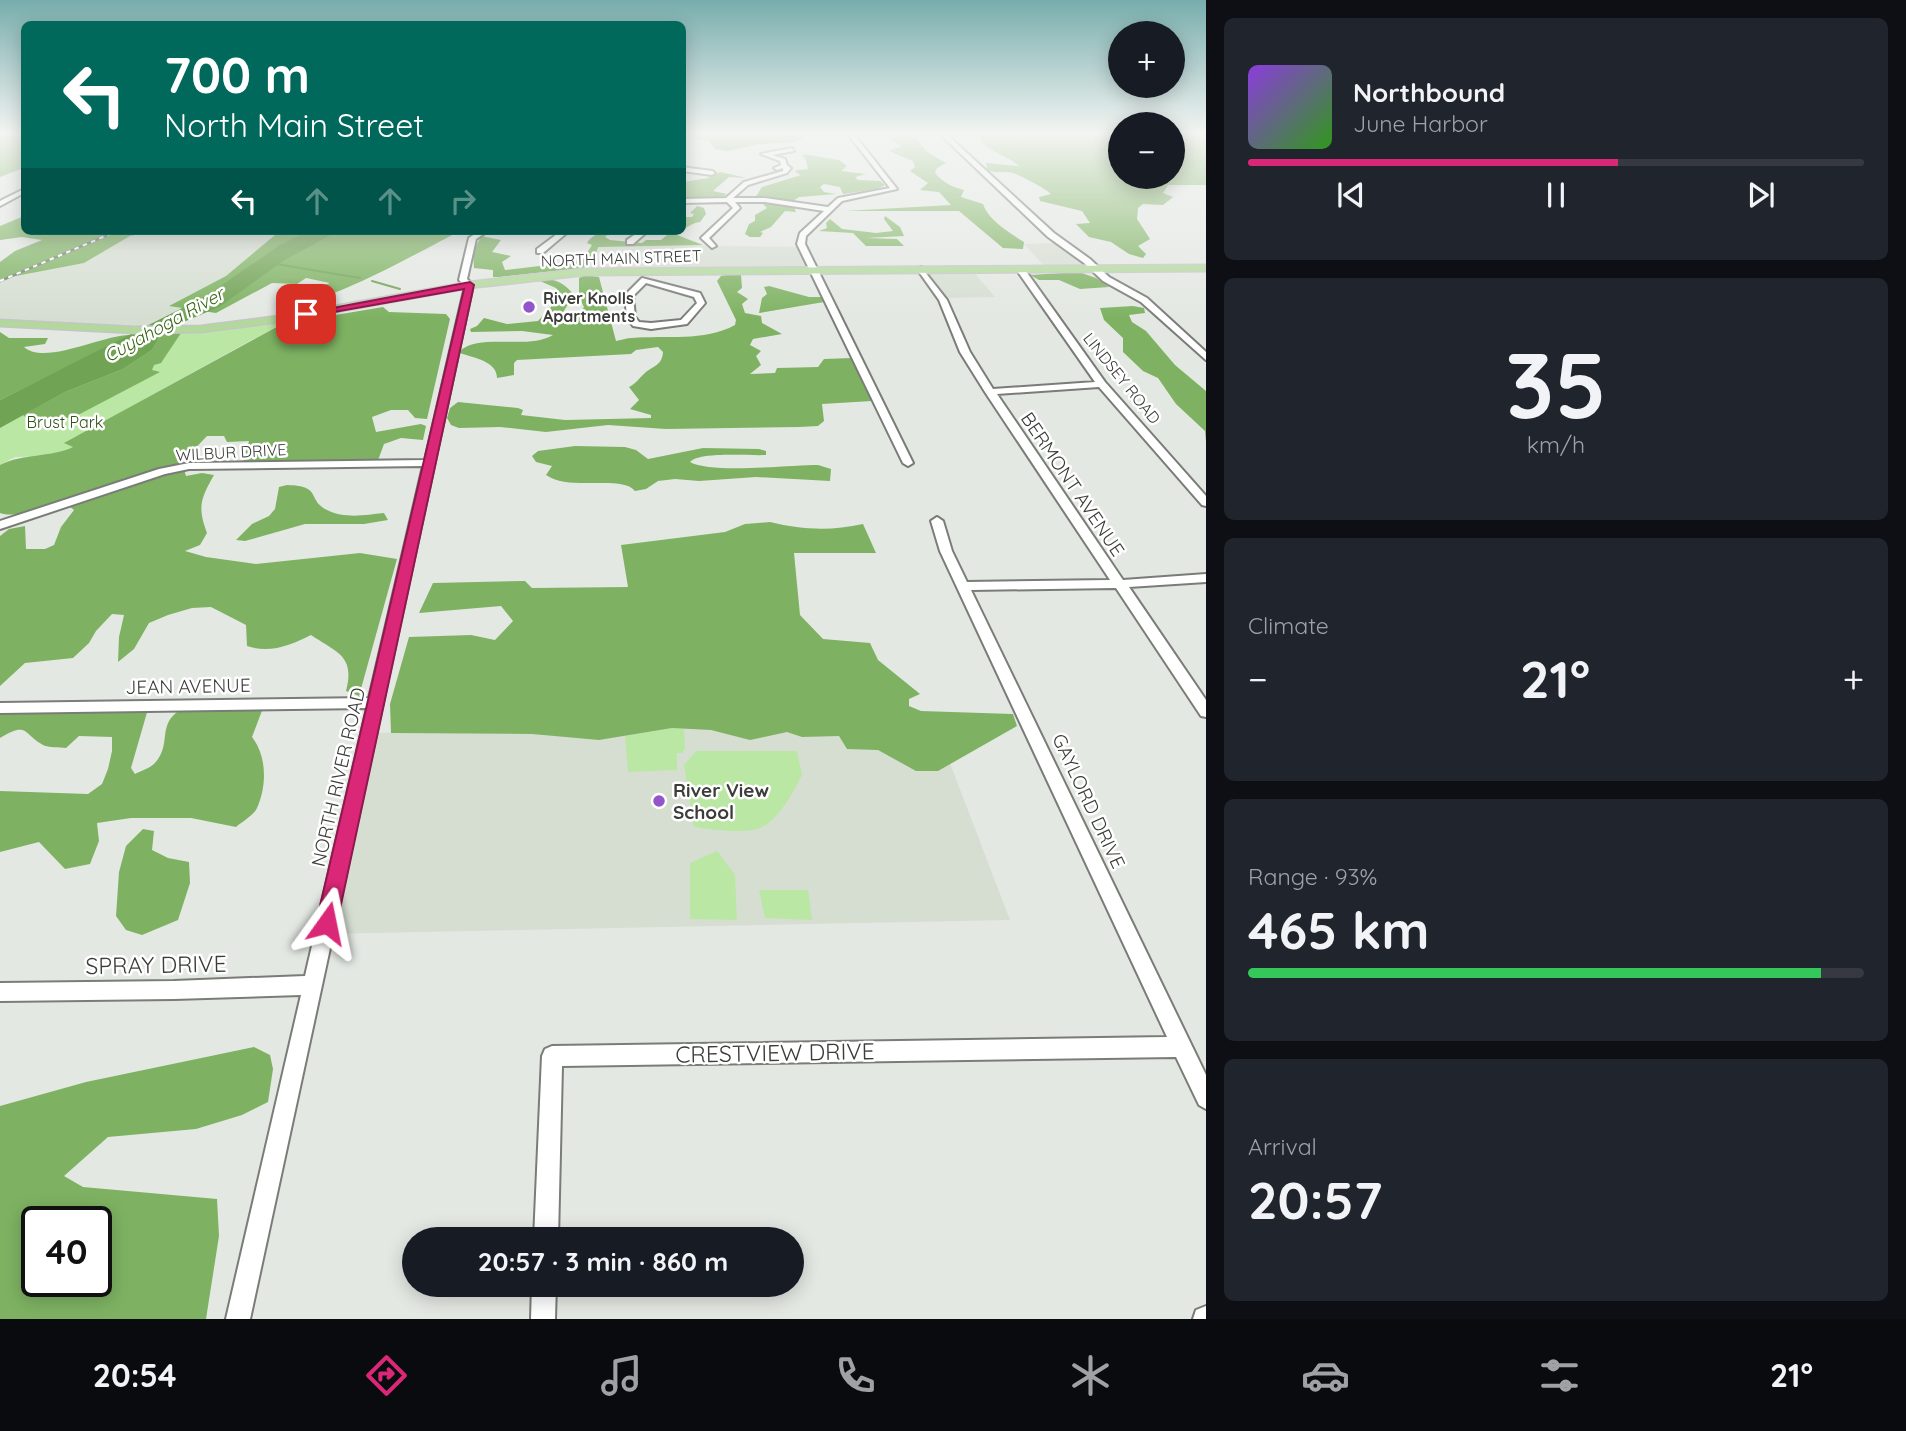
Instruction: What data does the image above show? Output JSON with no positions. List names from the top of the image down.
{
  "streets": {
    "main road": ["NORTH MAIN STREET"],
    "street": [
      "LINDSEY ROAD",
      "WILBUR DRIVE",
      "BERMONT AVENUE",
      "JEAN AVENUE",
      "NORTH RIVER ROAD",
      "GAYLORD DRIVE",
      "SPRAY DRIVE",
      "CRESTVIEW DRIVE"
    ]
  },
  "crossings": [
    ["NORTH MAIN STREET", "LINDSEY ROAD"],
    ["NORTH MAIN STREET", "BERMONT AVENUE"],
    ["NORTH MAIN STREET", "NORTH RIVER ROAD"],
    ["WILBUR DRIVE", "NORTH RIVER ROAD"],
    ["JEAN AVENUE", "NORTH RIVER ROAD"],
    ["NORTH RIVER ROAD", "SPRAY DRIVE"],
    ["GAYLORD DRIVE", "CRESTVIEW DRIVE"]
  ],
  "water": ["Cuyahoga River"],
  "parks": ["Brust Park"],
  "places": ["River Knolls Apartments", "River View School"],
  "page": {
    "map_buttons": ["+", "−"],
    "turn": ["700 m", "North Main Street"],
    "song": ["Northbound", "June Harbor"],
    "tile": [
      ["35", "km/h"],
      "Climate",
      ["Range · 93%", "465 km"],
      ["Arrival", "20:57"]
    ],
    "heat": ["−", "21°", "+"],
    "limit": "40",
    "trip": "20:57 · 3 min · 860 m",
    "tabs": ["20:54", "21°"]
  }
}
